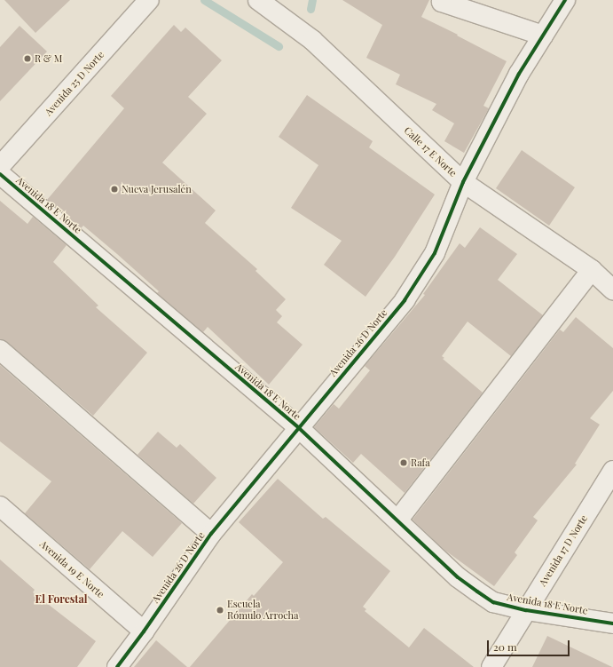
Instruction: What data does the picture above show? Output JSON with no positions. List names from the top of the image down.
{
  "streets": {
    "street": [
      "Avenida 25 D Norte",
      "Calle 17 E Norte",
      "Avenida 18 E Norte",
      "Avenida 26 D Norte",
      "Avenida 17 D Norte",
      "Avenida 19 E Norte"
    ]
  },
  "crossings": [
    ["Calle 17 E Norte", "Avenida 26 D Norte"],
    ["Avenida 18 E Norte", "Avenida 26 D Norte"],
    ["Avenida 18 E Norte", "Avenida 17 D Norte"],
    ["Avenida 26 D Norte", "Avenida 19 E Norte"]
  ],
  "districts": ["El Forestal"],
  "places": [
    "R & M",
    "Nueva Jerusalén",
    "Rafa",
    "Escuela Rómulo Arrocha"
  ],
  "scale_bar": "20 m"
}
